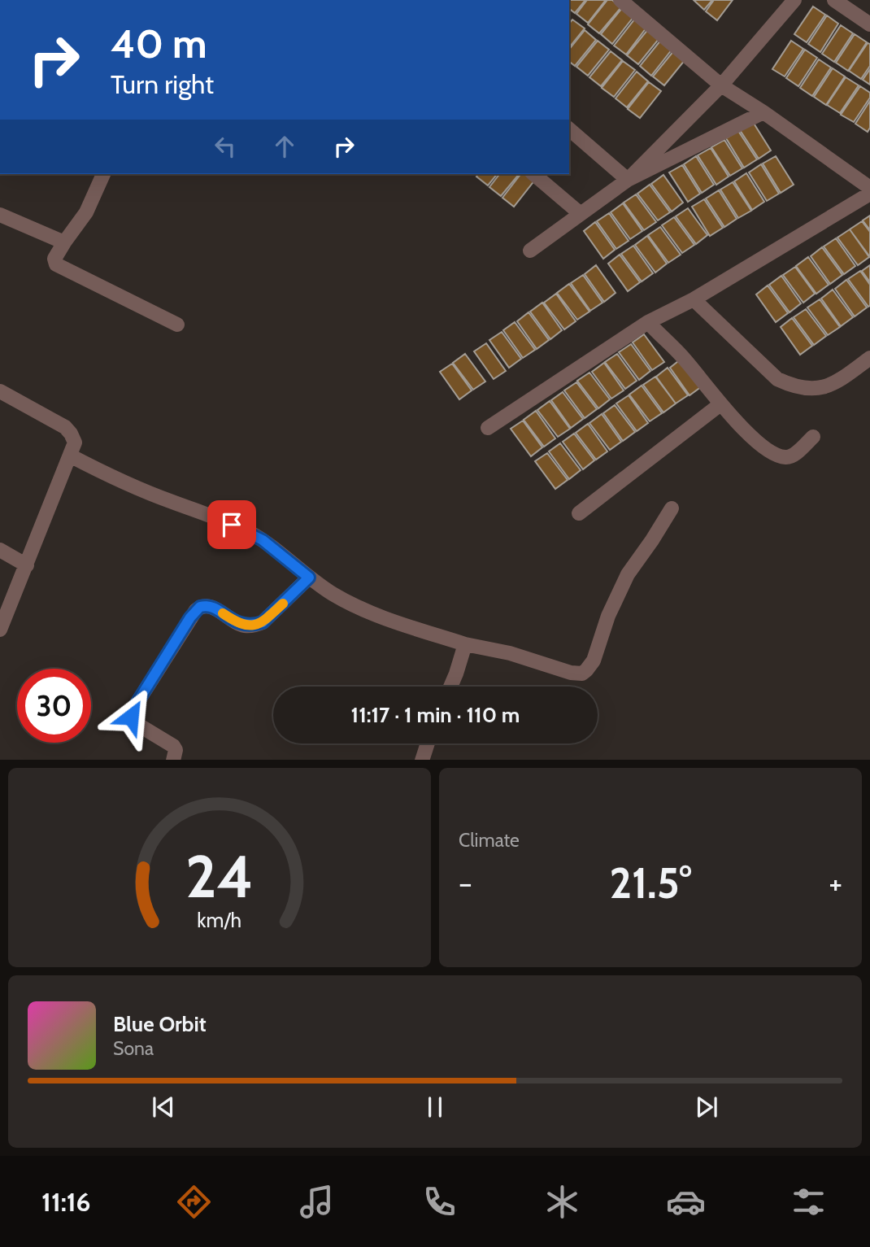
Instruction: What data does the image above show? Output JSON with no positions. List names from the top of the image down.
{
  "page": {
    "turn": ["40 m", "Turn right"],
    "limit": "30",
    "trip": "11:17 · 1 min · 110 m",
    "tile": "Climate",
    "heat": ["−", "21.5°", "+"],
    "song": ["Blue Orbit", "Sona"],
    "tabs": "11:16",
    "gauge": ["24", "km/h"]
  }
}
